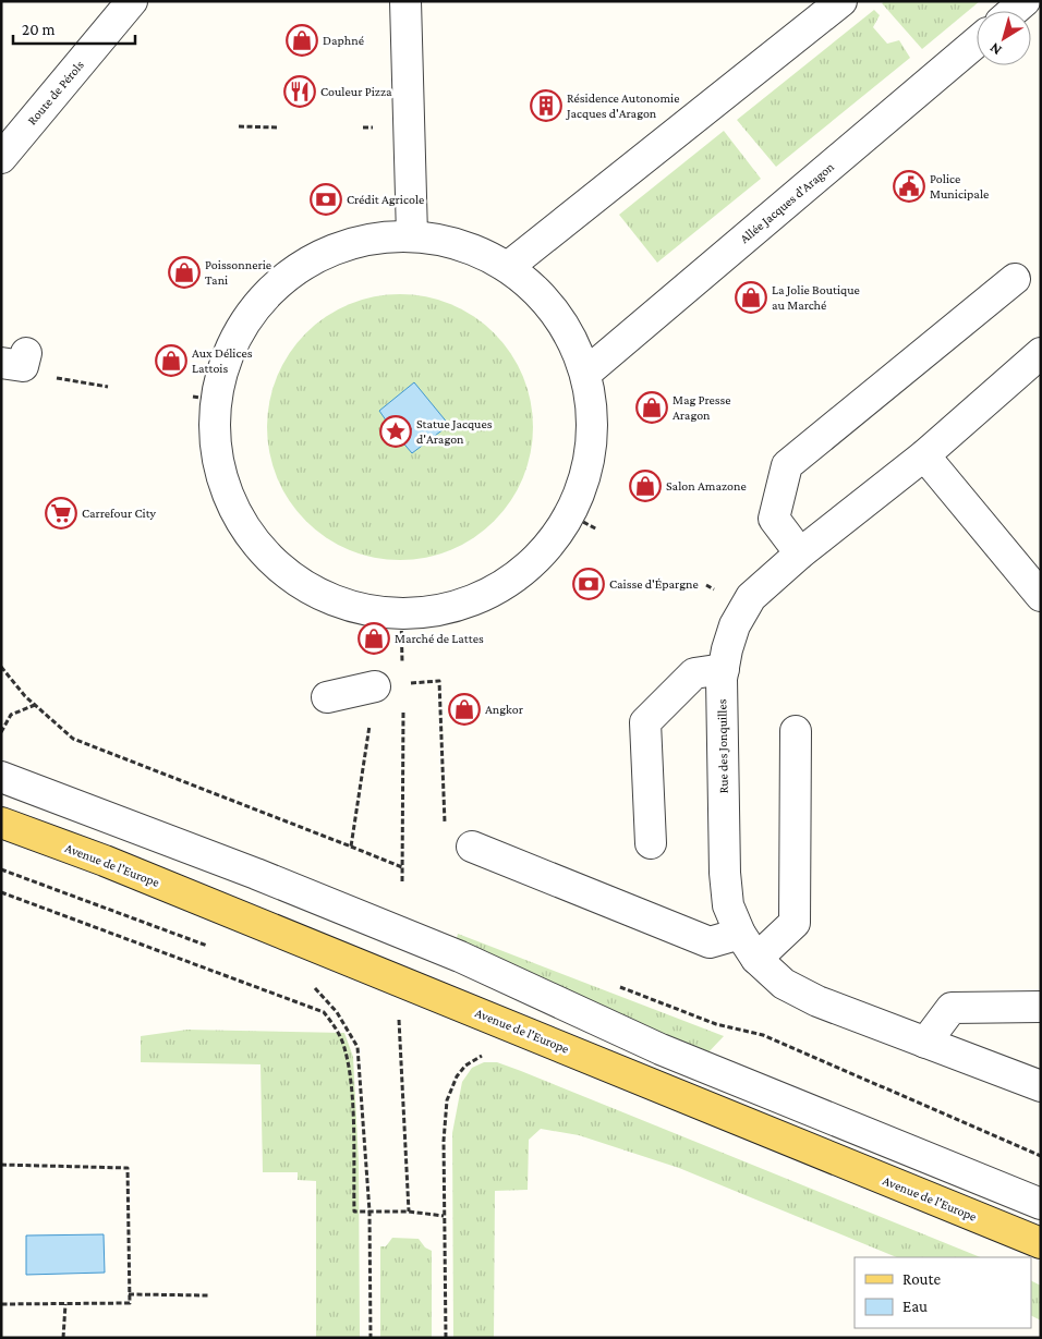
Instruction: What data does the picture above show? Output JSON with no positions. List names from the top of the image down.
{
  "streets": {
    "main road": ["Avenue de l'Europe"],
    "street": ["Route de Pérols", "Allée Jacques d'Aragon", "Rue des Jonquilles"]
  },
  "places": {
    "shop": [
      "Daphné",
      "Poissonnerie Tani",
      "La Jolie Boutique au Marché",
      "Aux Délices Lattois",
      "Mag Presse Aragon",
      "Salon Amazone",
      "Marché de Lattes",
      "Angkor"
    ],
    "restaurant": ["Couleur Pizza"],
    "building": ["Résidence Autonomie Jacques d'Aragon"],
    "public building": ["Police Municipale"],
    "bank": ["Crédit Agricole", "Caisse d'Épargne"],
    "place": ["Statue Jacques d'Aragon"],
    "supermarket": ["Carrefour City"]
  },
  "legend": ["Route", "Eau"],
  "scale_bar": "20 m",
  "north": "bottom left"
}
